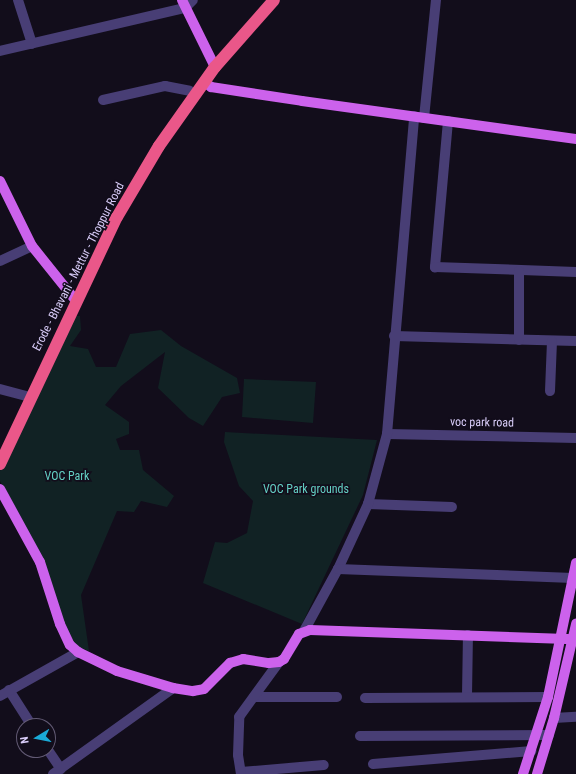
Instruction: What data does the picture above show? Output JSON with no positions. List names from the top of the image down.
{
  "streets": {
    "highway": ["Erode - Bhavani - Mettur - Thoppur Road"],
    "street": ["voc park road"]
  },
  "parks": ["VOC Park", "VOC Park grounds"],
  "north": "left"
}
